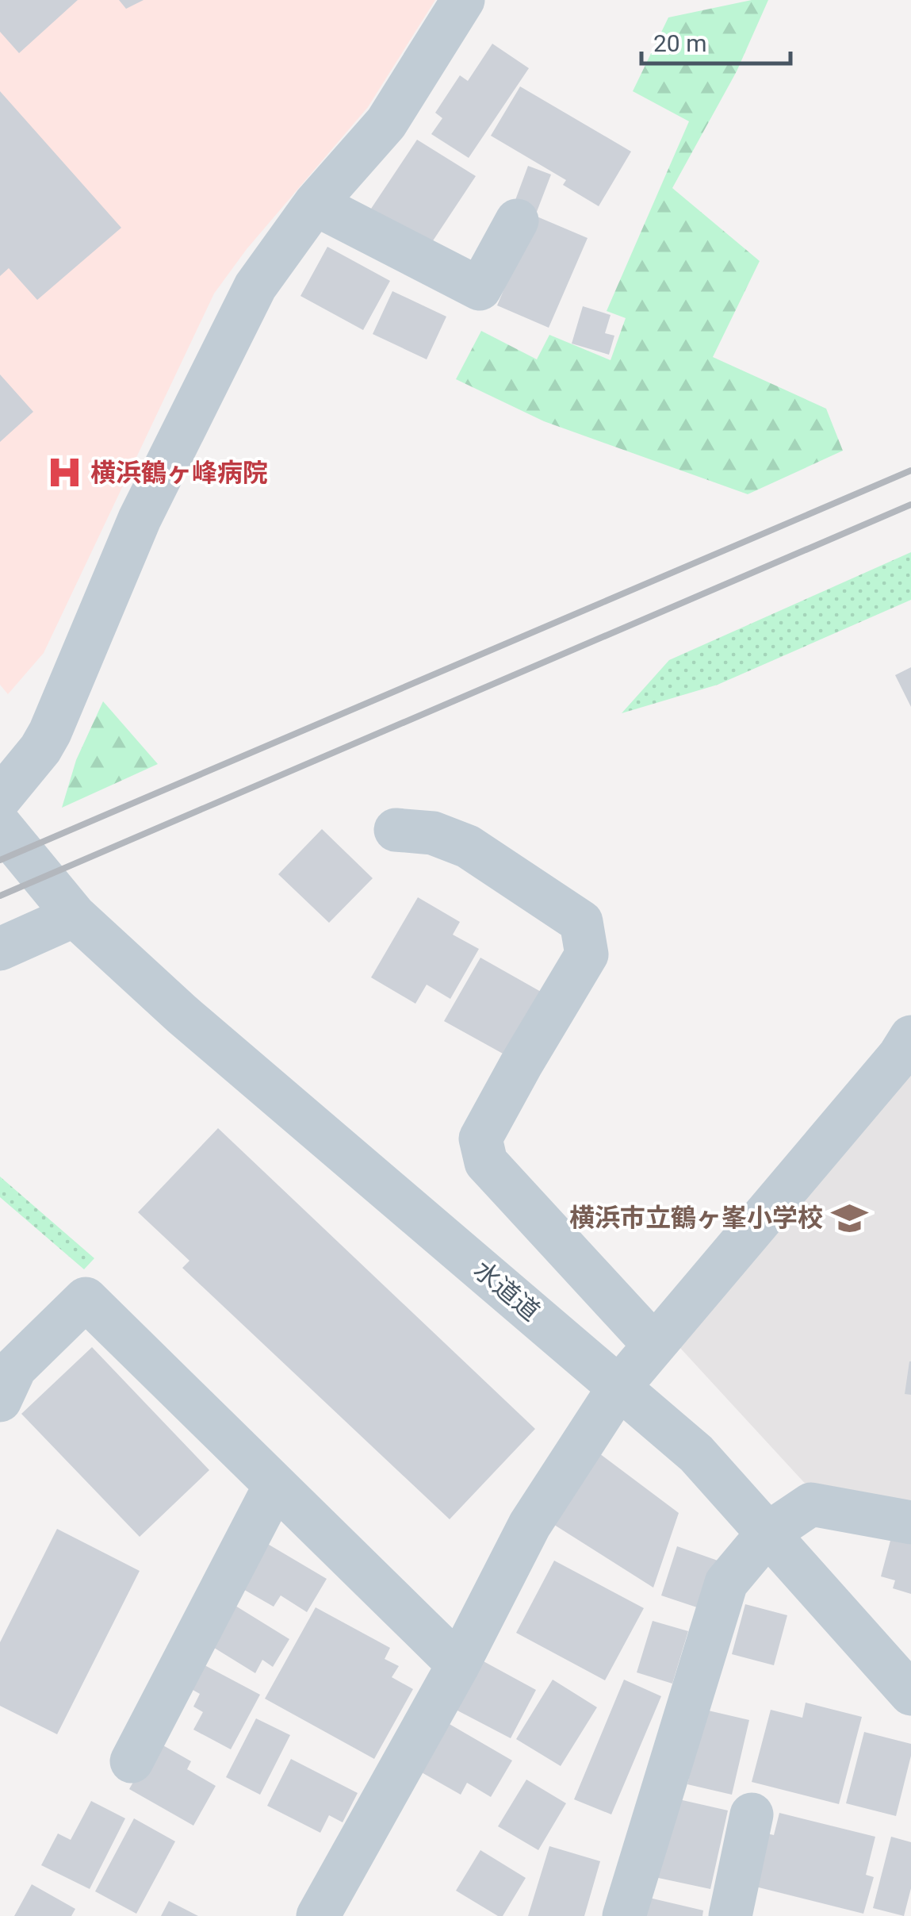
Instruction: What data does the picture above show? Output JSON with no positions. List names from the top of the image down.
{
  "streets": {
    "street": ["水道道"]
  },
  "places": {
    "hospital": ["横浜鶴ヶ峰病院"],
    "school or university": ["横浜市立鶴ヶ峯小学校"]
  },
  "scale_bar": "20 m"
}
